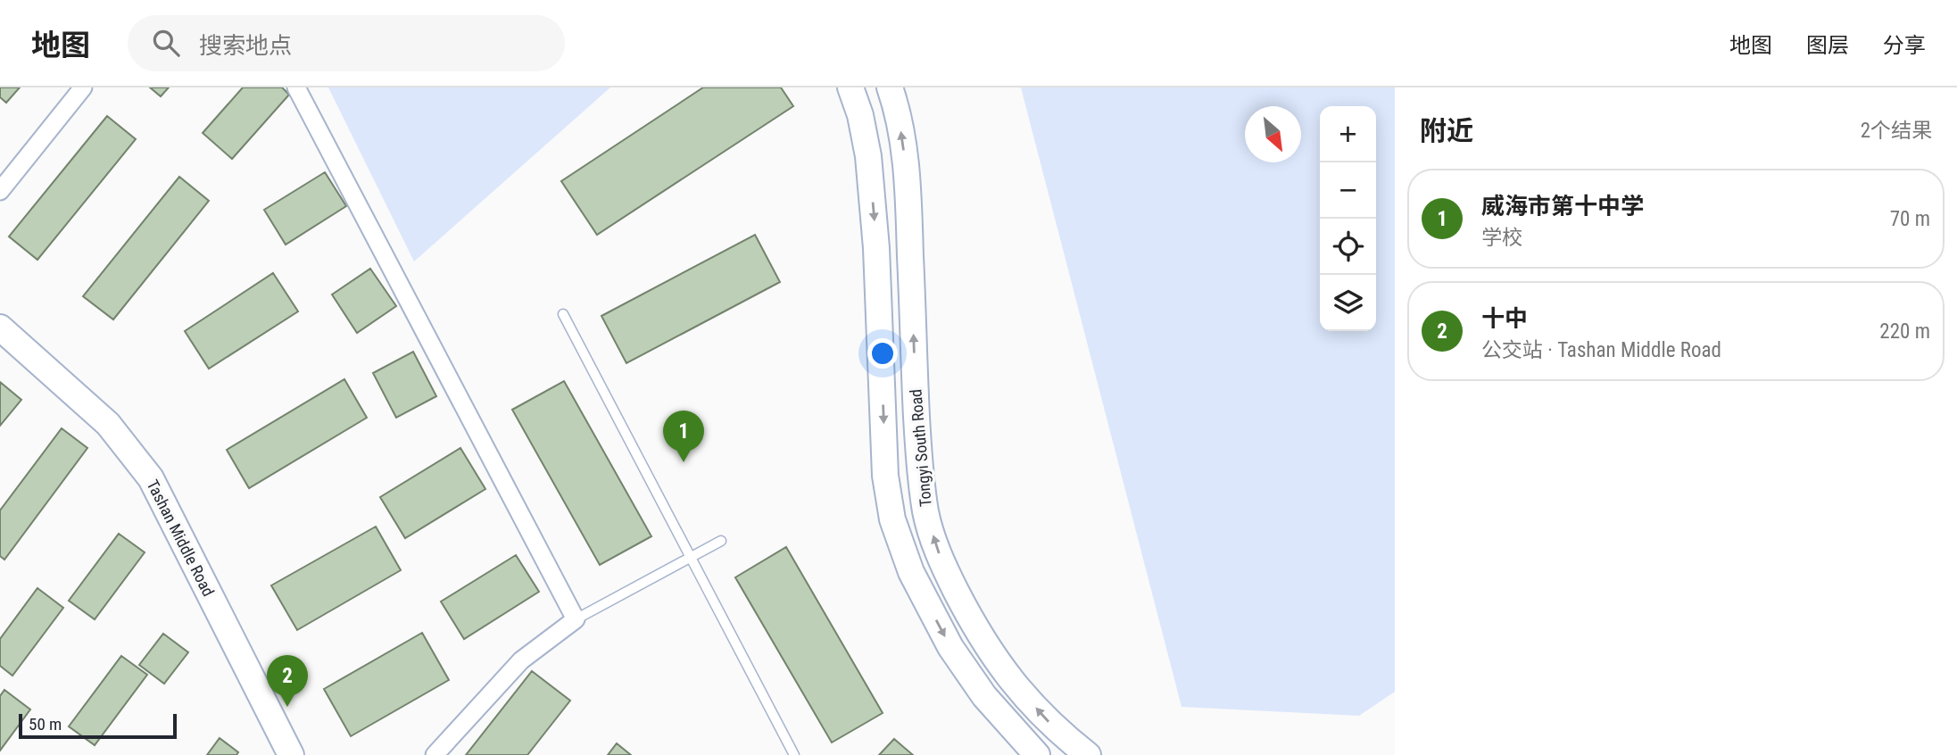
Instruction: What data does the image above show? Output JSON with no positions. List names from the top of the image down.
{
  "streets": {
    "main road": ["Tongyi South Road", "Tashan Middle Road"]
  },
  "scale_bar": "50 m",
  "north": "bottom right",
  "page": {
    "header": "地图",
    "search": "搜索地点",
    "nav": ["地图", "图层", "分享"],
    "heading": ["附近", "2个结果"],
    "map_buttons": ["+", "−"],
    "list": [
      {
        "mark": "1",
        "name": "威海市第十中学",
        "note": "学校",
        "value": "70 m"
      },
      {
        "mark": "2",
        "name": "十中",
        "note": "公交站 · Tashan Middle Road",
        "value": "220 m"
      }
    ],
    "pins": ["1", "2"],
    "scale": "50 m"
  }
}
